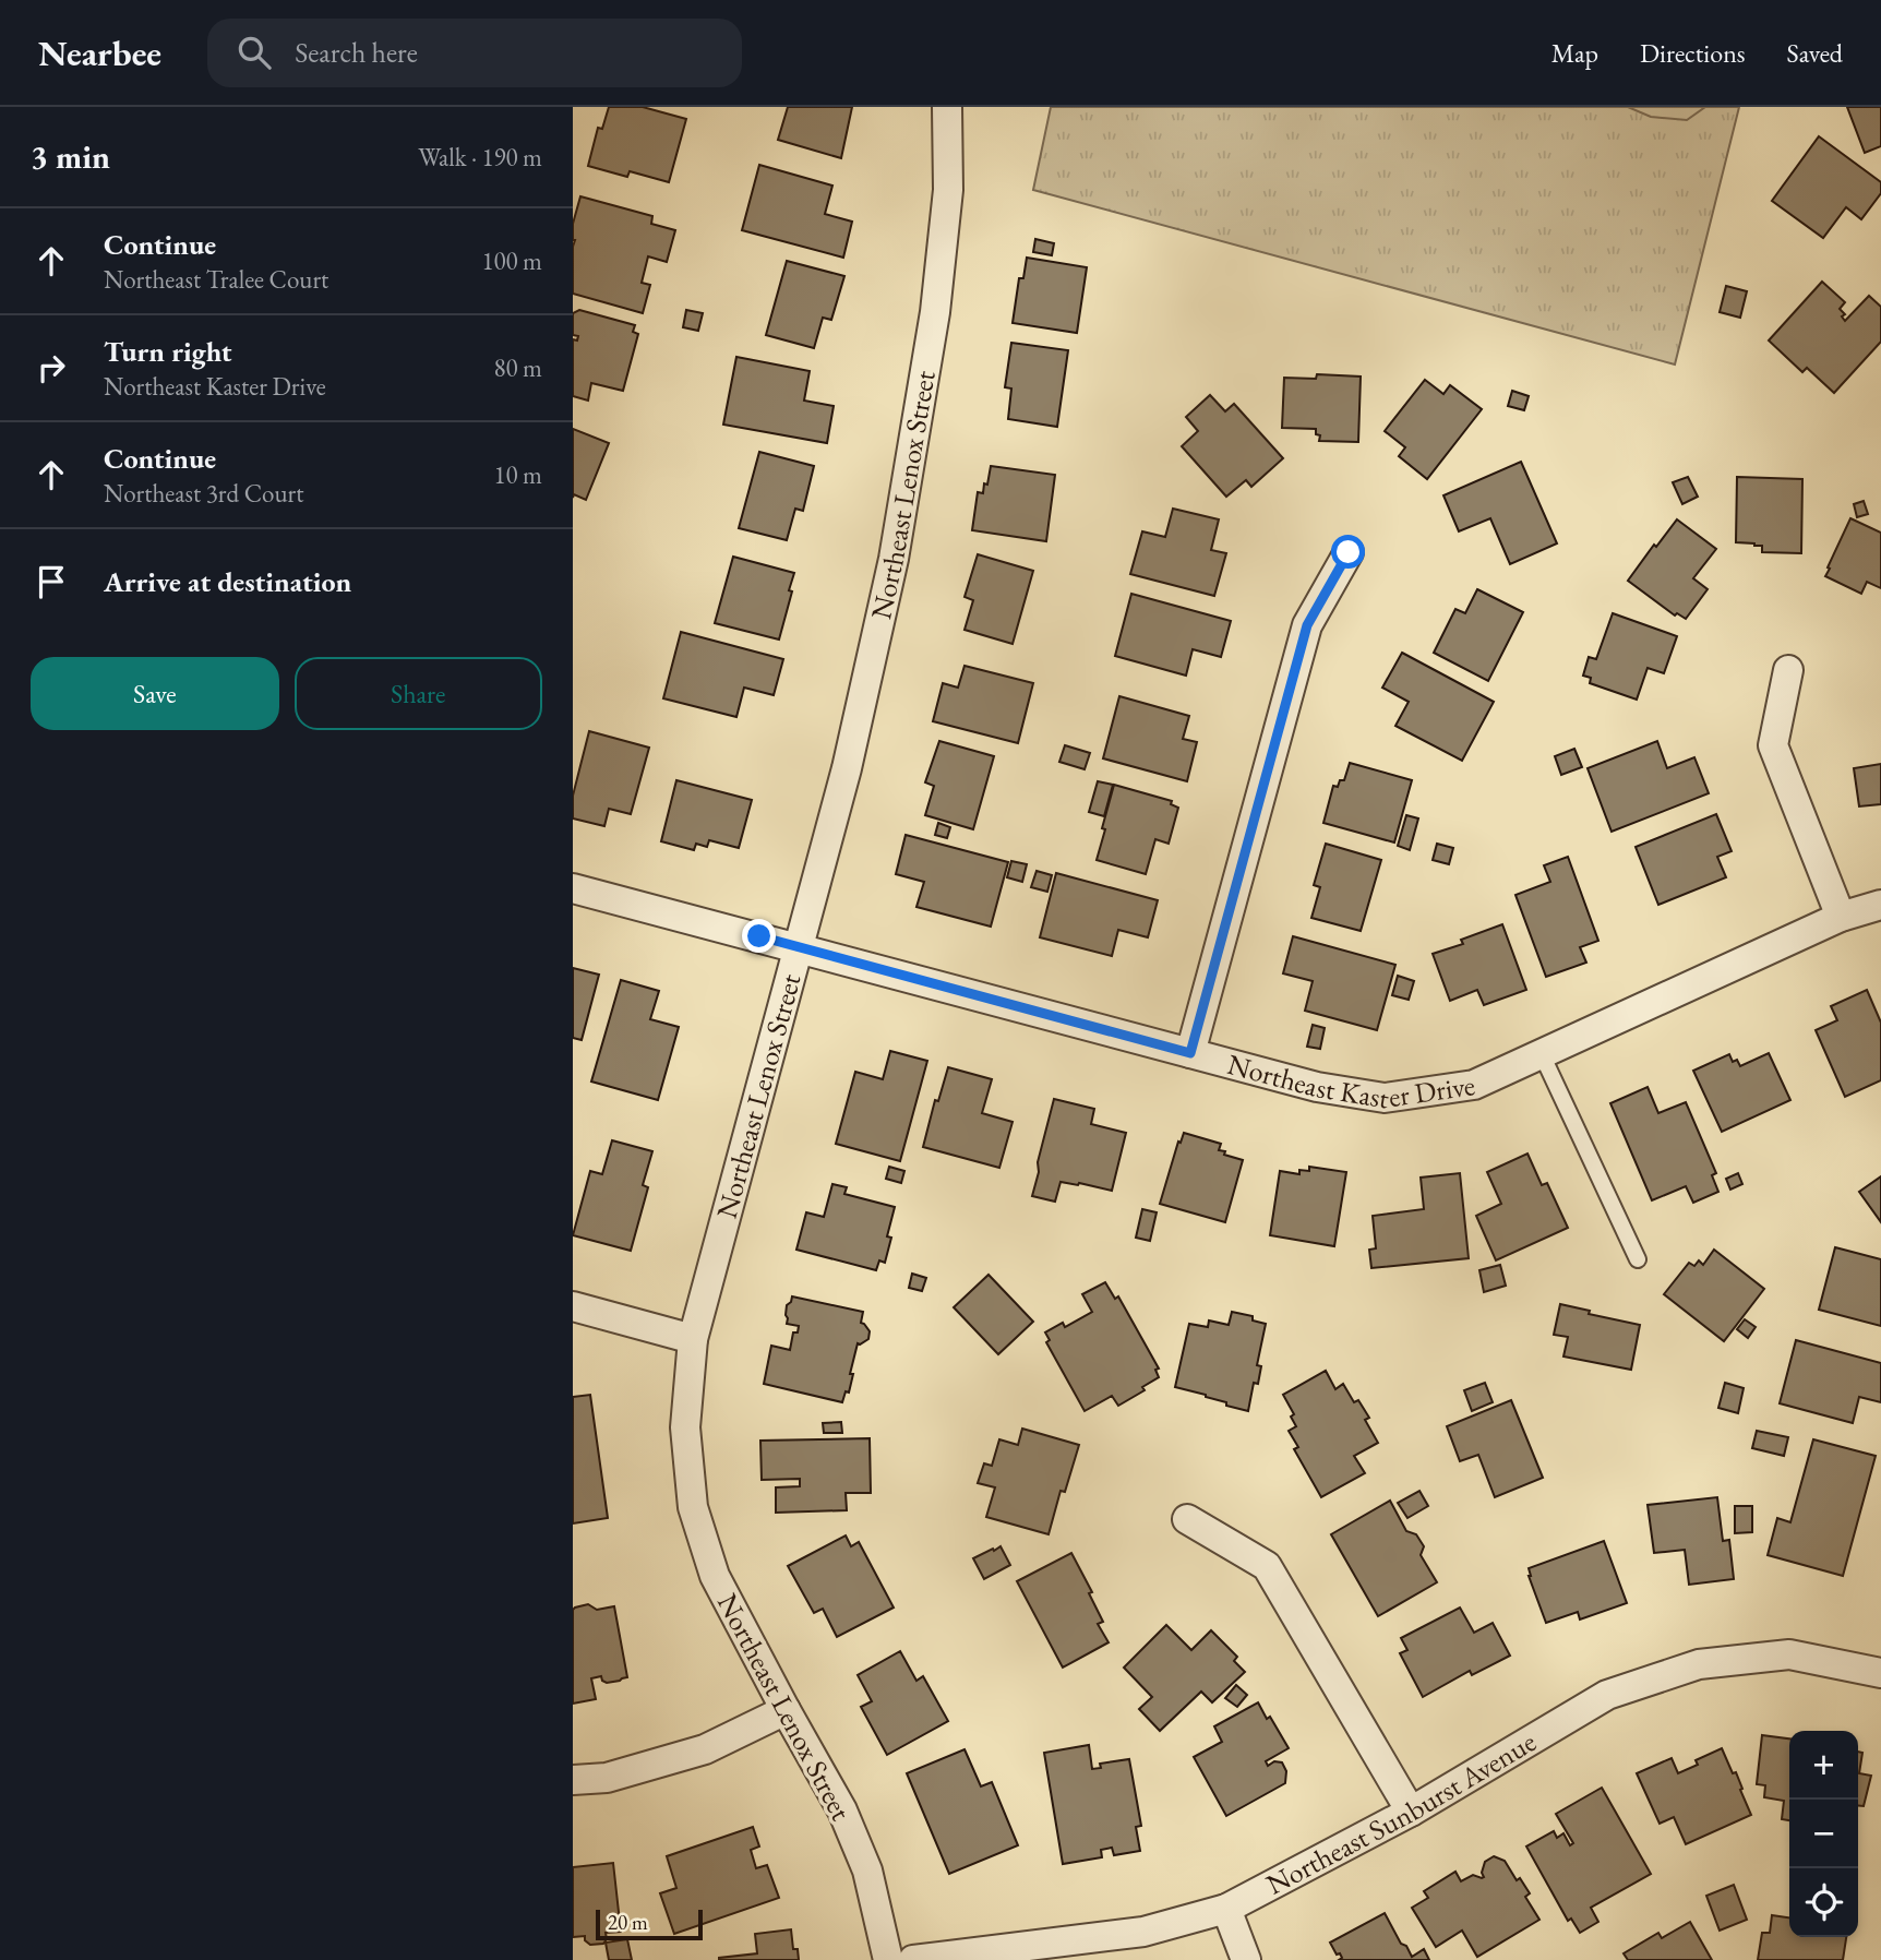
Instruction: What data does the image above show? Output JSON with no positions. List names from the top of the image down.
{
  "streets": {
    "street": ["Northeast Lenox Street", "Northeast Kaster Drive", "Northeast Sunburst Avenue"]
  },
  "crossings": [
    ["Northeast Lenox Street", "Northeast Kaster Drive"]
  ],
  "scale_bar": "20 m",
  "page": {
    "header": "Nearbee",
    "search": "Search here",
    "nav": ["Map", "Directions", "Saved"],
    "heading": ["3 min", "Walk · 190 m"],
    "list": [
      ["Continue", "Northeast Tralee Court", "100 m"],
      ["Turn right", "Northeast Kaster Drive", "80 m"],
      ["Continue", "Northeast 3rd Court", "10 m"],
      "Arrive at destination"
    ],
    "buttons": ["Save", "Share"],
    "map_buttons": ["+", "−"],
    "scale": "20 m"
  }
}
